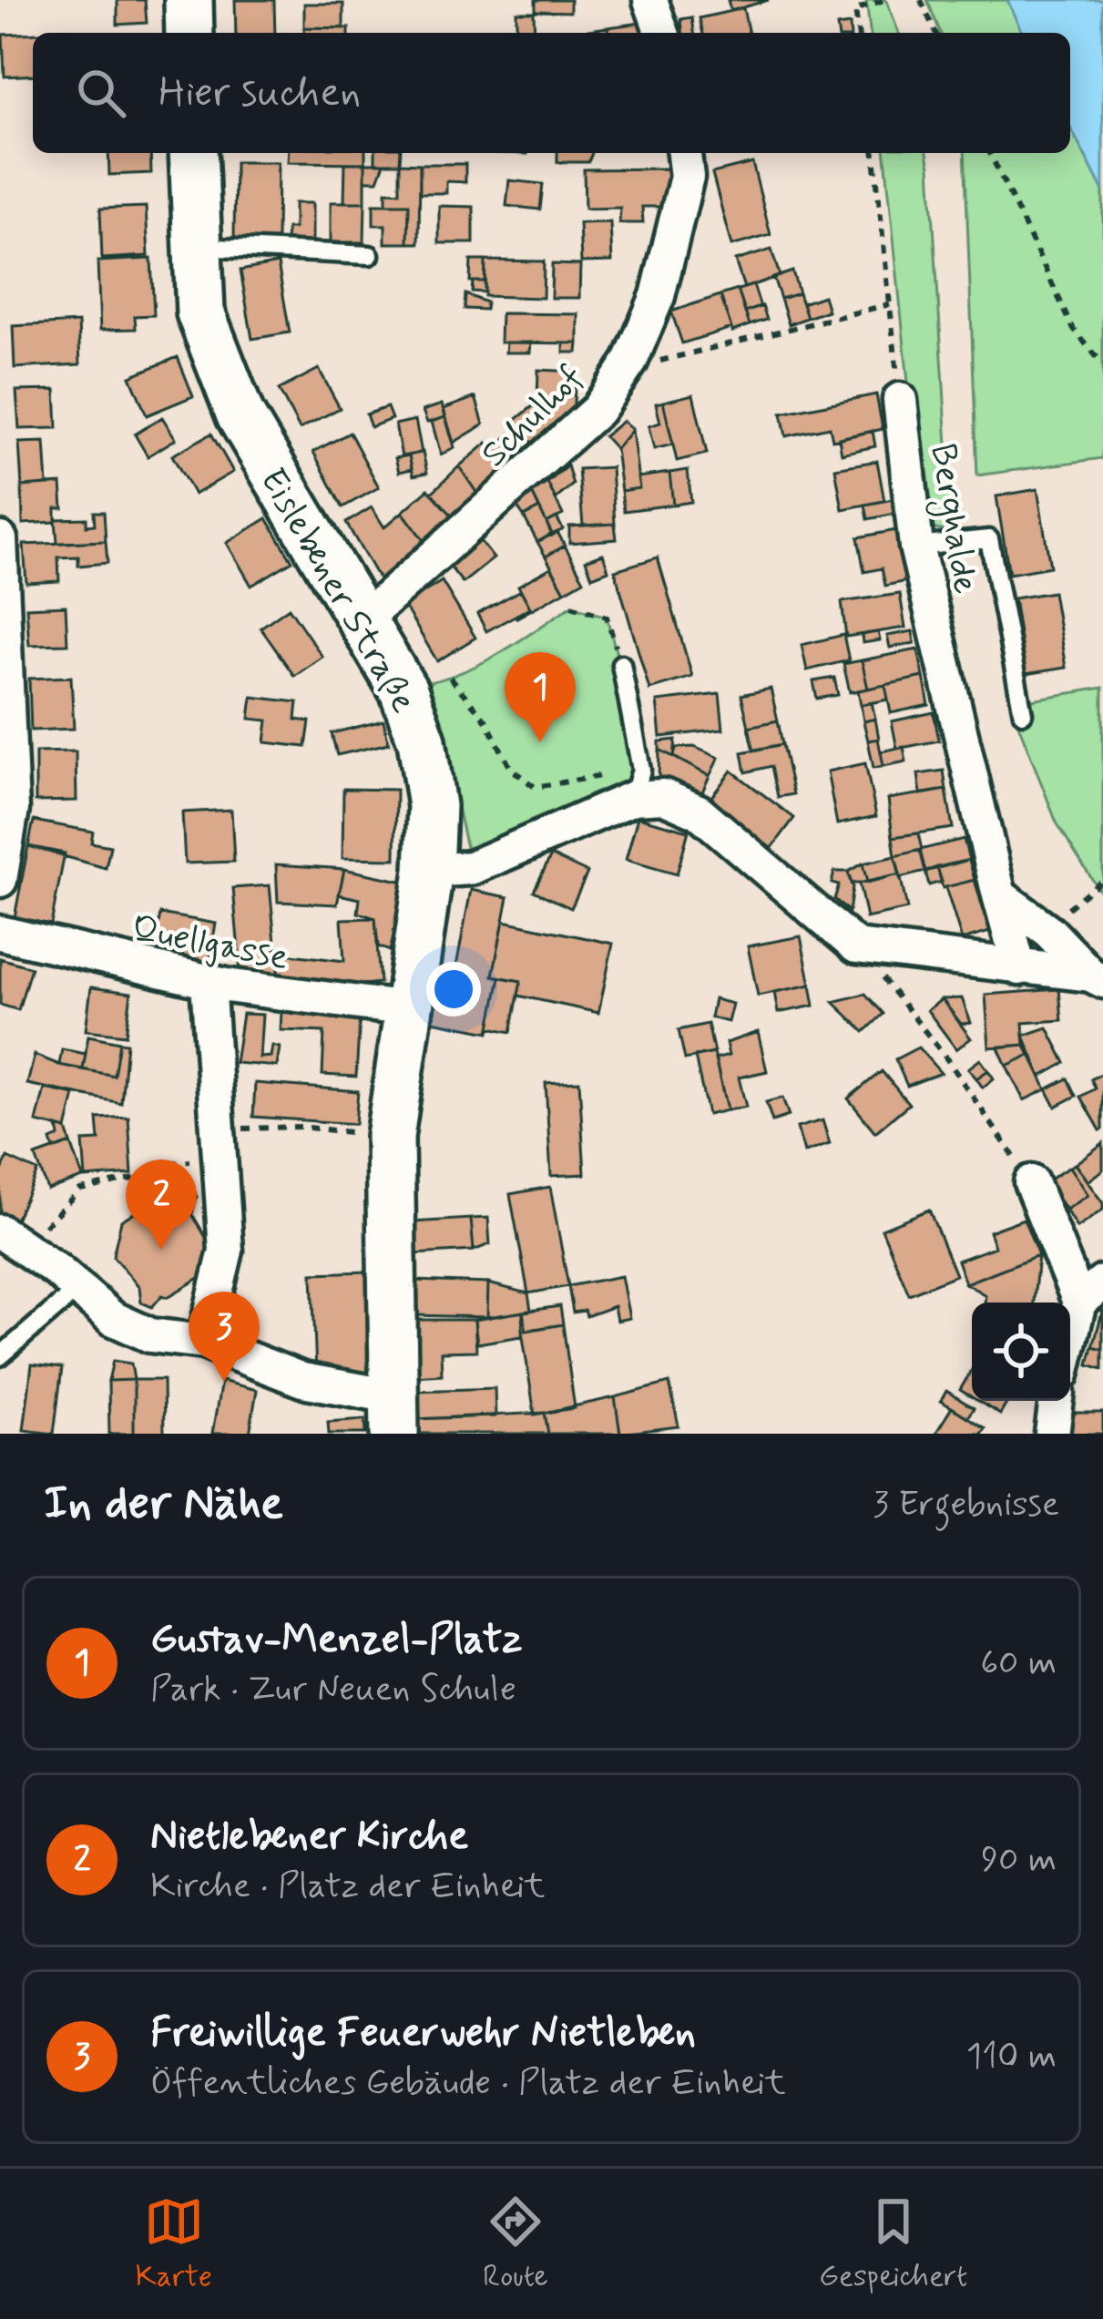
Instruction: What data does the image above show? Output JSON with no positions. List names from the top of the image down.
{
  "streets": {
    "street": [
      "Schulhof",
      "Berghalde",
      "Eislebener Straße",
      "Quellgasse"
    ]
  },
  "crossings": [
    ["Schulhof", "Eislebener Straße"],
    ["Eislebener Straße", "Quellgasse"]
  ],
  "page": {
    "search": "Hier suchen",
    "pins": ["1", "2", "3"],
    "heading": ["In der Nähe", "3 Ergebnisse"],
    "list": [
      {
        "mark": "1",
        "name": "Gustav-Menzel-Platz",
        "note": "Park · Zur Neuen Schule",
        "value": "60 m"
      },
      {
        "mark": "2",
        "name": "Nietlebener Kirche",
        "note": "Kirche · Platz der Einheit",
        "value": "90 m"
      },
      {
        "mark": "3",
        "name": "Freiwillige Feuerwehr Nietleben",
        "note": "Öffentliches Gebäude · Platz der Einheit",
        "value": "110 m"
      }
    ],
    "nav": ["Karte", "Route", "Gespeichert"]
  }
}
